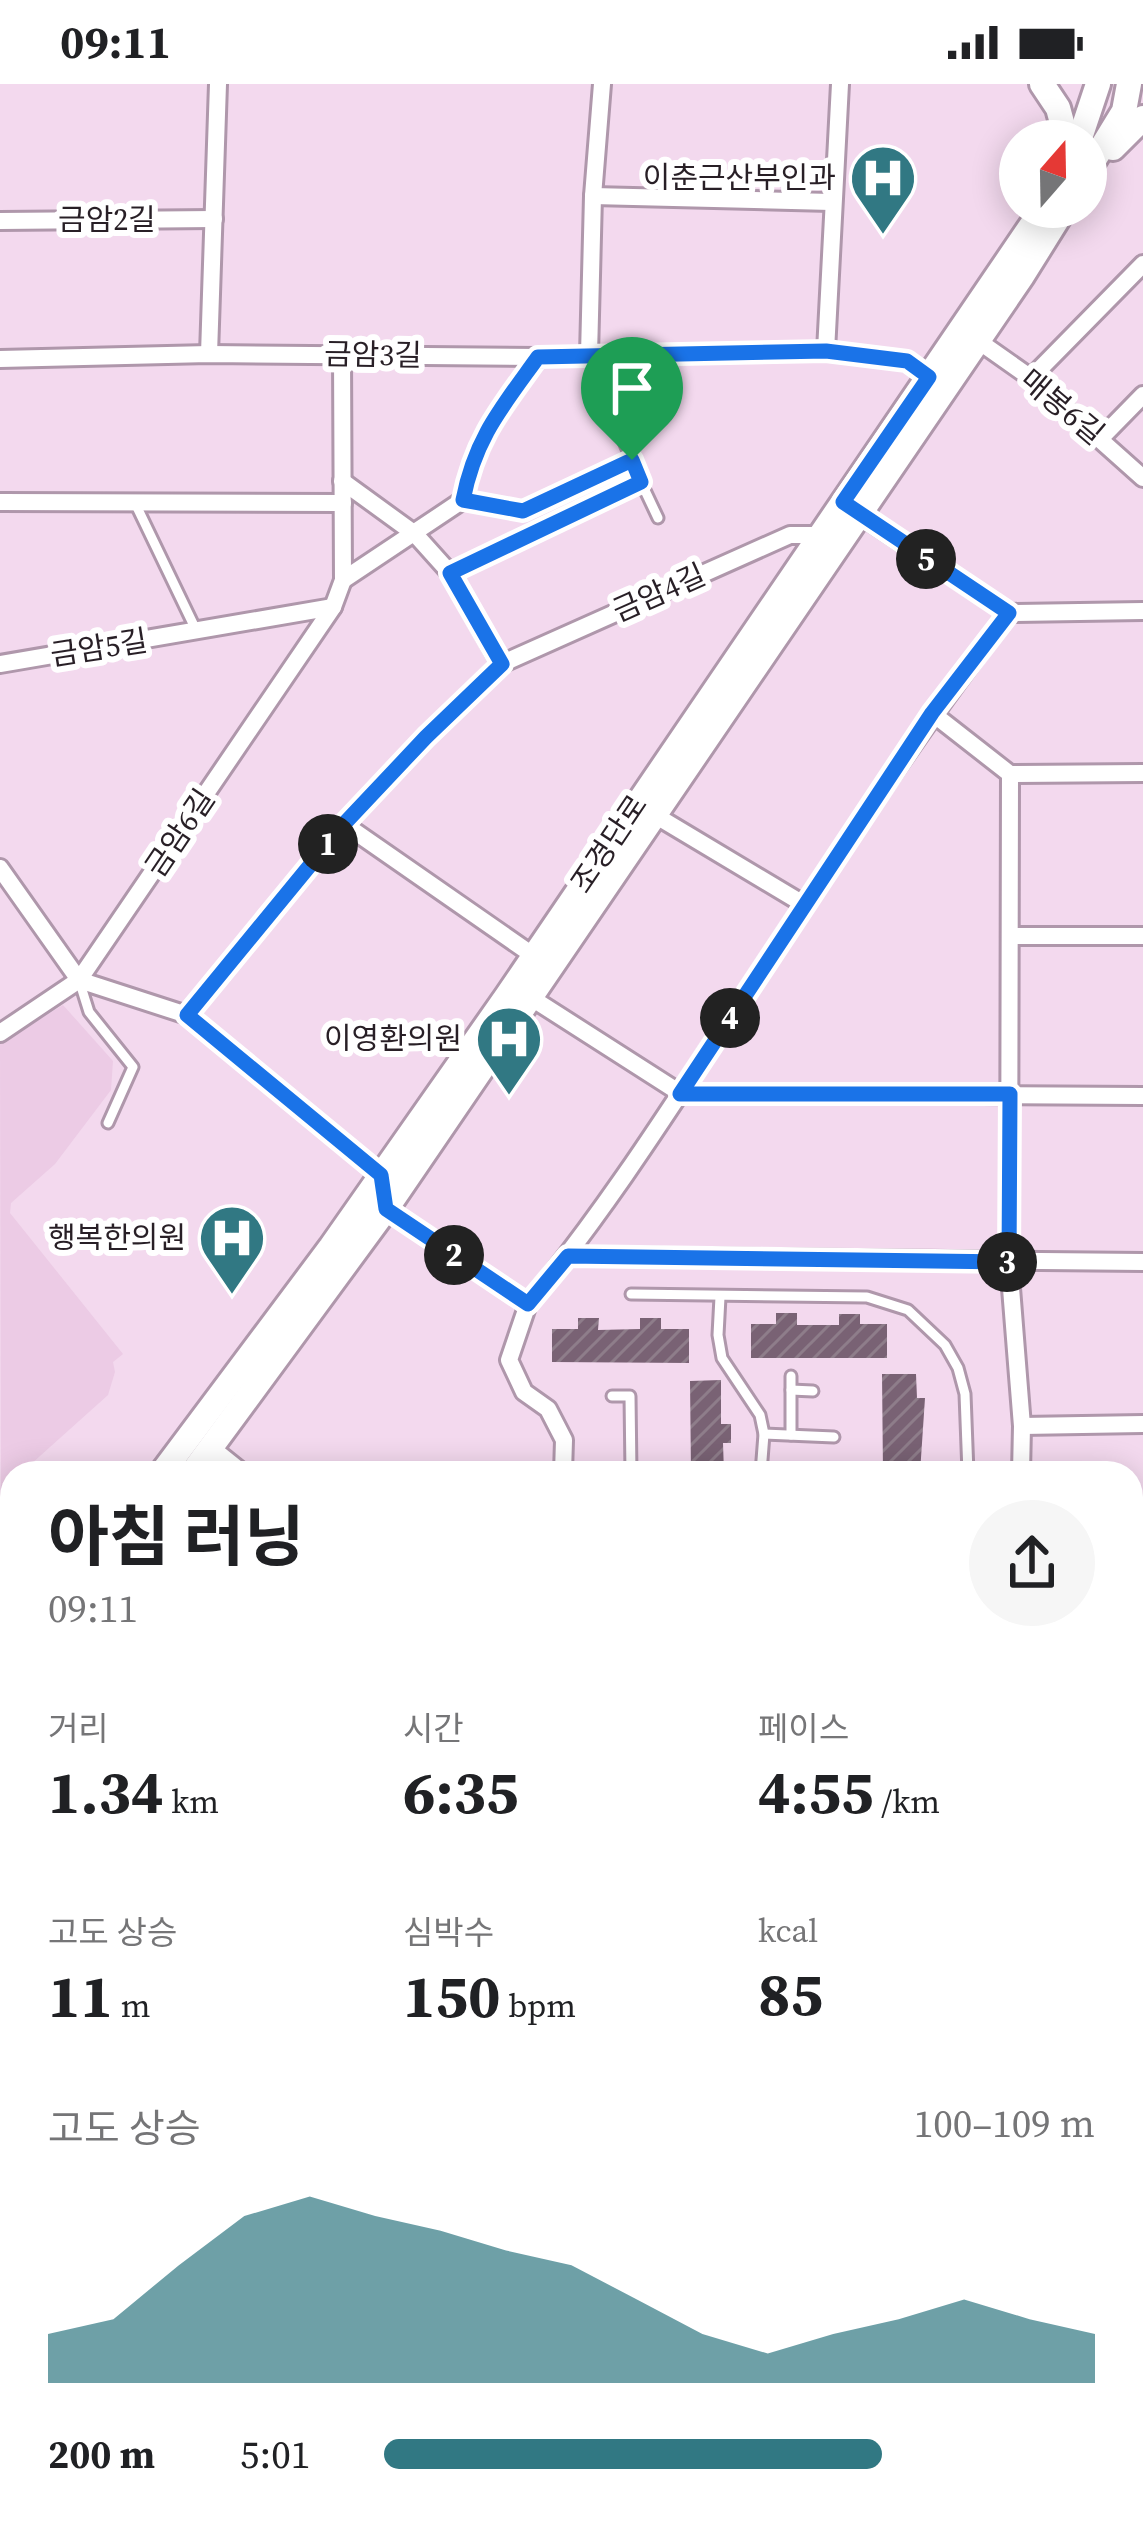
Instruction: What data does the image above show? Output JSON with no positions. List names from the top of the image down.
{
  "streets": {
    "street": [
      "금암2길",
      "금암3길",
      "매봉6길",
      "금암4길",
      "금암5길",
      "금암6길",
      "조경단로"
    ]
  },
  "crossings": [
    ["금암3길", "금암6길"],
    ["금암3길", "조경단로"],
    ["매봉6길", "조경단로"],
    ["금암4길", "조경단로"]
  ],
  "places": {
    "hospital": ["이춘근산부인과", "이영환의원", "행복한의원"]
  },
  "north": "top",
  "page": {
    "status": "09:11",
    "pins": [
      "5",
      "1",
      "4",
      "2",
      "3"
    ],
    "heading": ["아침 러닝", "09:11"],
    "stats": [
      ["거리", "1.34 km"],
      ["시간", "6:35"],
      ["페이스", "4:55 /km"],
      ["고도 상승", "11 m"],
      ["심박수", "150 bpm"],
      ["kcal", "85"]
    ],
    "chart": ["고도 상승", "100–109 m"],
    "list": [
      {
        "name": "200 m",
        "note": "5:01"
      }
    ]
  }
}
